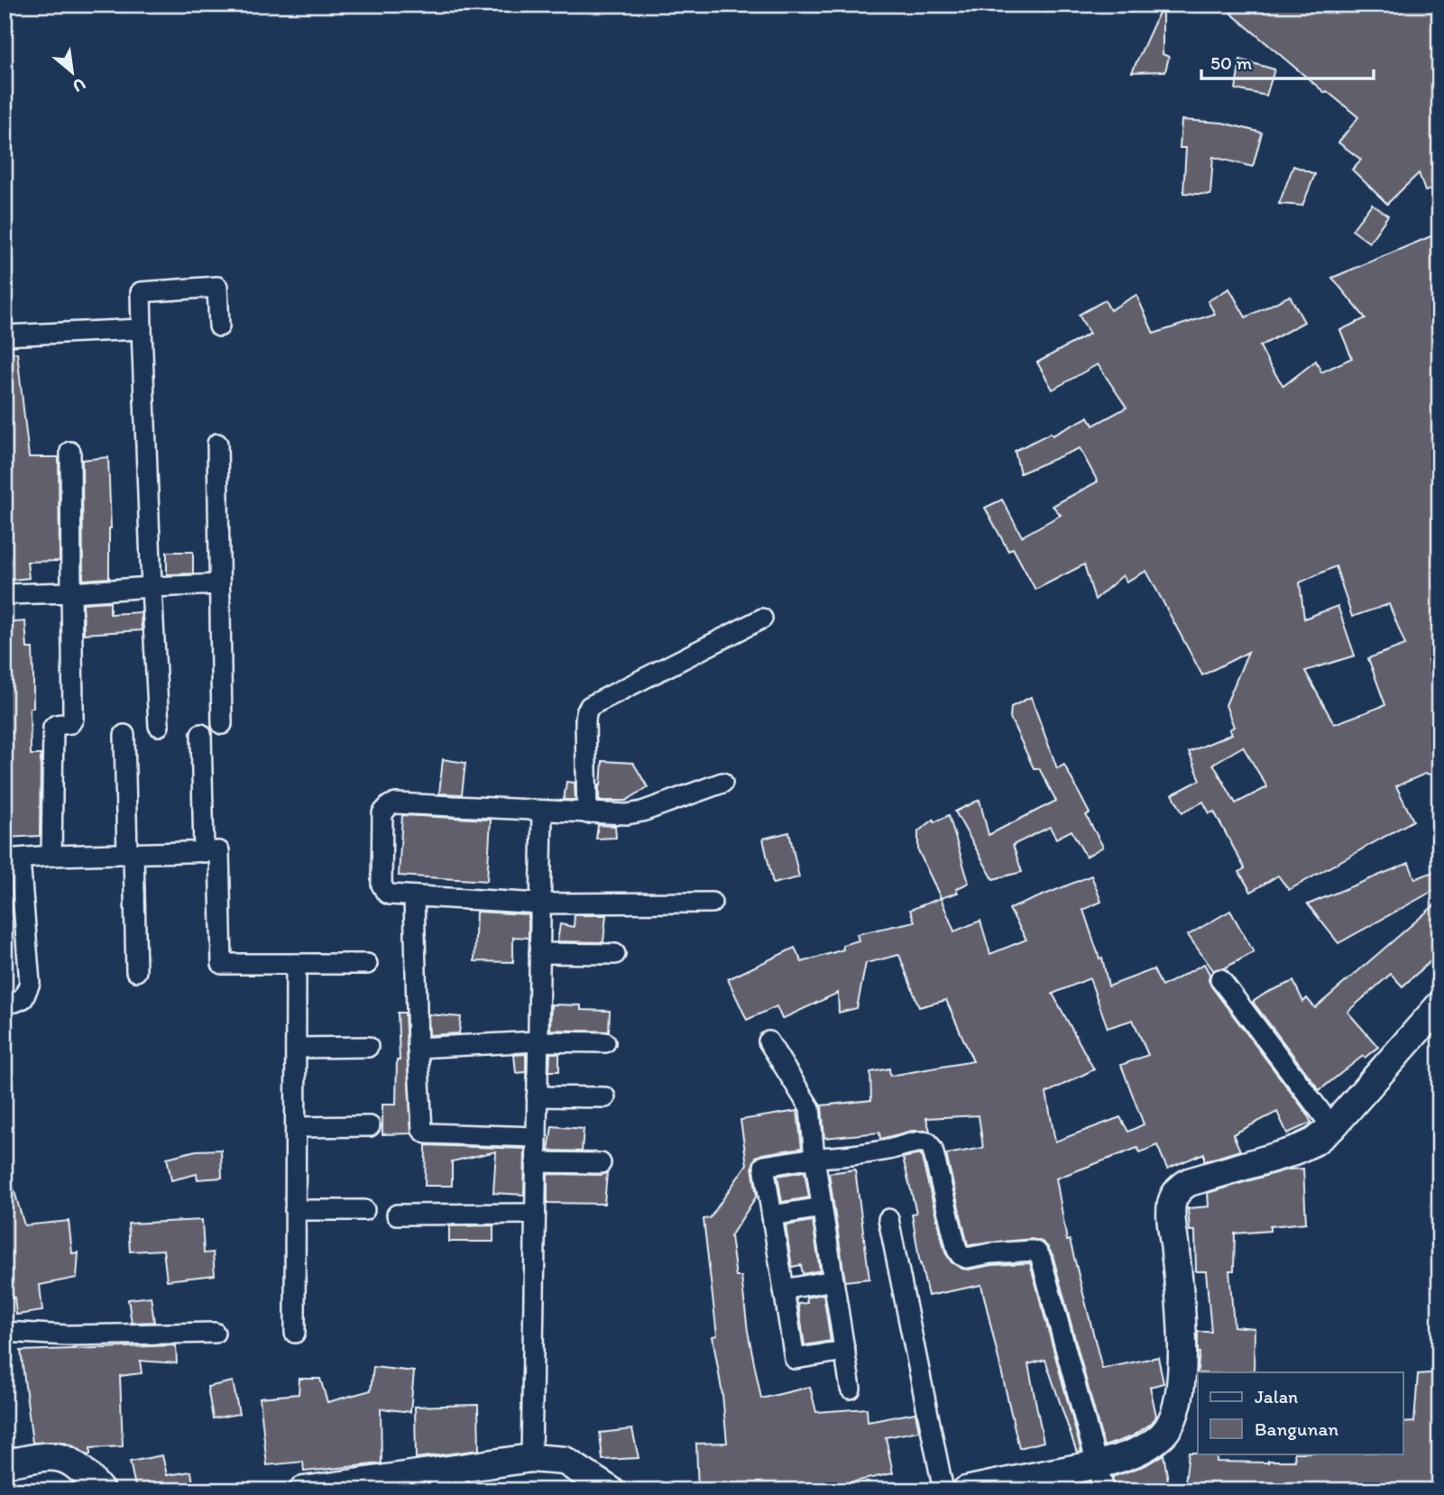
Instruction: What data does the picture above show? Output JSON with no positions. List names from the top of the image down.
{
  "legend": ["Jalan", "Bangunan"],
  "scale_bar": "50 m",
  "north": "bottom right"
}
